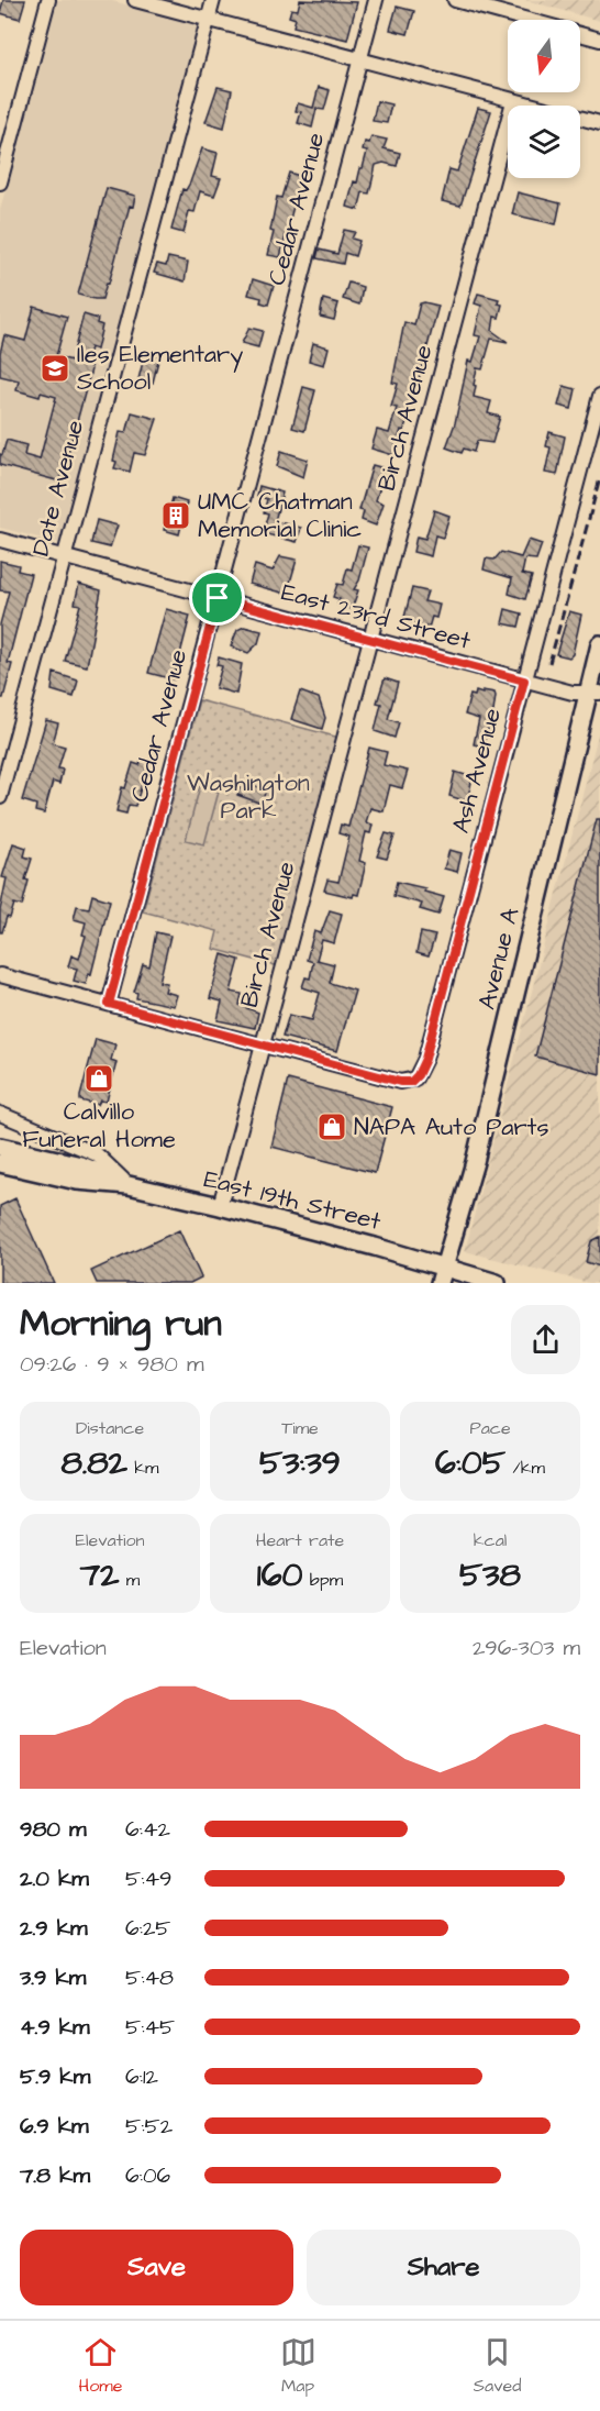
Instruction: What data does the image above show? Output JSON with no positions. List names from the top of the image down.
{
  "streets": {
    "main road": ["Avenue A", "East 19th Street"],
    "street": [
      "Cedar Avenue",
      "Birch Avenue",
      "Date Avenue",
      "East 23rd Street",
      "Ash Avenue"
    ]
  },
  "crossings": [
    ["Cedar Avenue", "East 23rd Street"],
    ["Birch Avenue", "East 23rd Street"],
    ["Birch Avenue", "Ash Avenue"],
    ["Birch Avenue", "East 19th Street"],
    ["Date Avenue", "East 23rd Street"],
    ["East 23rd Street", "Ash Avenue"],
    ["East 23rd Street", "Avenue A"],
    ["Avenue A", "East 19th Street"]
  ],
  "parks": ["Washington Park"],
  "places": {
    "school or university": ["Iles Elementary School"],
    "building": ["UMC Chatman Memorial Clinic"],
    "shop": ["Calvillo Funeral Home", "NAPA Auto Parts"]
  },
  "north": "bottom",
  "page": {
    "heading": ["Morning run", "09:26 · 9 × 980 m"],
    "stats": [
      ["Distance", "8.82 km"],
      ["Time", "53:39"],
      ["Pace", "6:05 /km"],
      ["Elevation", "72 m"],
      ["Heart rate", "160 bpm"],
      ["kcal", "538"]
    ],
    "chart": ["Elevation", "296–303 m"],
    "list": [
      {
        "name": "980 m",
        "note": "6:42"
      },
      {
        "name": "2.0 km",
        "note": "5:49"
      },
      {
        "name": "2.9 km",
        "note": "6:25"
      },
      {
        "name": "3.9 km",
        "note": "5:48"
      },
      {
        "name": "4.9 km",
        "note": "5:45"
      },
      {
        "name": "5.9 km",
        "note": "6:12"
      },
      {
        "name": "6.9 km",
        "note": "5:52"
      },
      {
        "name": "7.8 km",
        "note": "6:06"
      }
    ],
    "buttons": ["Save", "Share"],
    "tabs": ["Home", "Map", "Saved"]
  }
}
